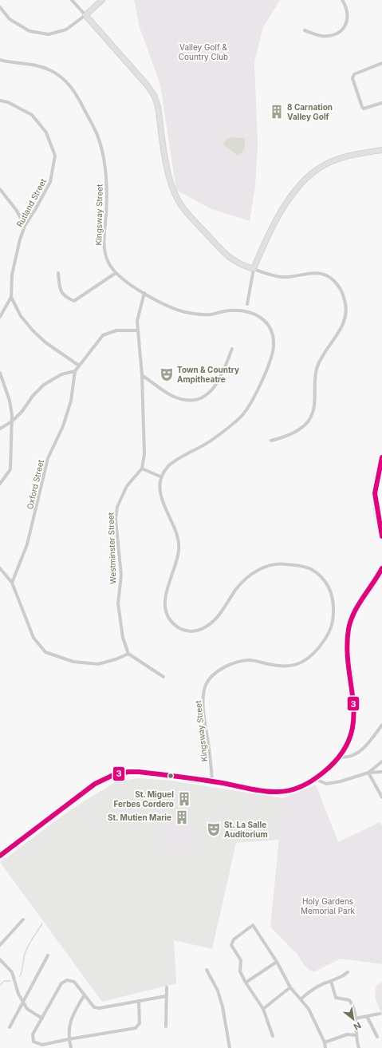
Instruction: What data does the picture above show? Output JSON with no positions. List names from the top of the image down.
{
  "streets": {
    "street": [
      "Rutland Street",
      "Kingsway Street",
      "Oxford Street",
      "Westminster Street"
    ]
  },
  "parks": ["Valley Golf & Country Club", "Holy Gardens Memorial Park"],
  "places": {
    "building": ["8 Carnation Valley Golf", "St. Miguel Ferbes Cordero", "St. Mutien Marie"],
    "theatre": ["Town & Country Ampitheatre", "St. La Salle Auditorium"]
  },
  "lines": ["transit line 3"],
  "north": "bottom right"
}
